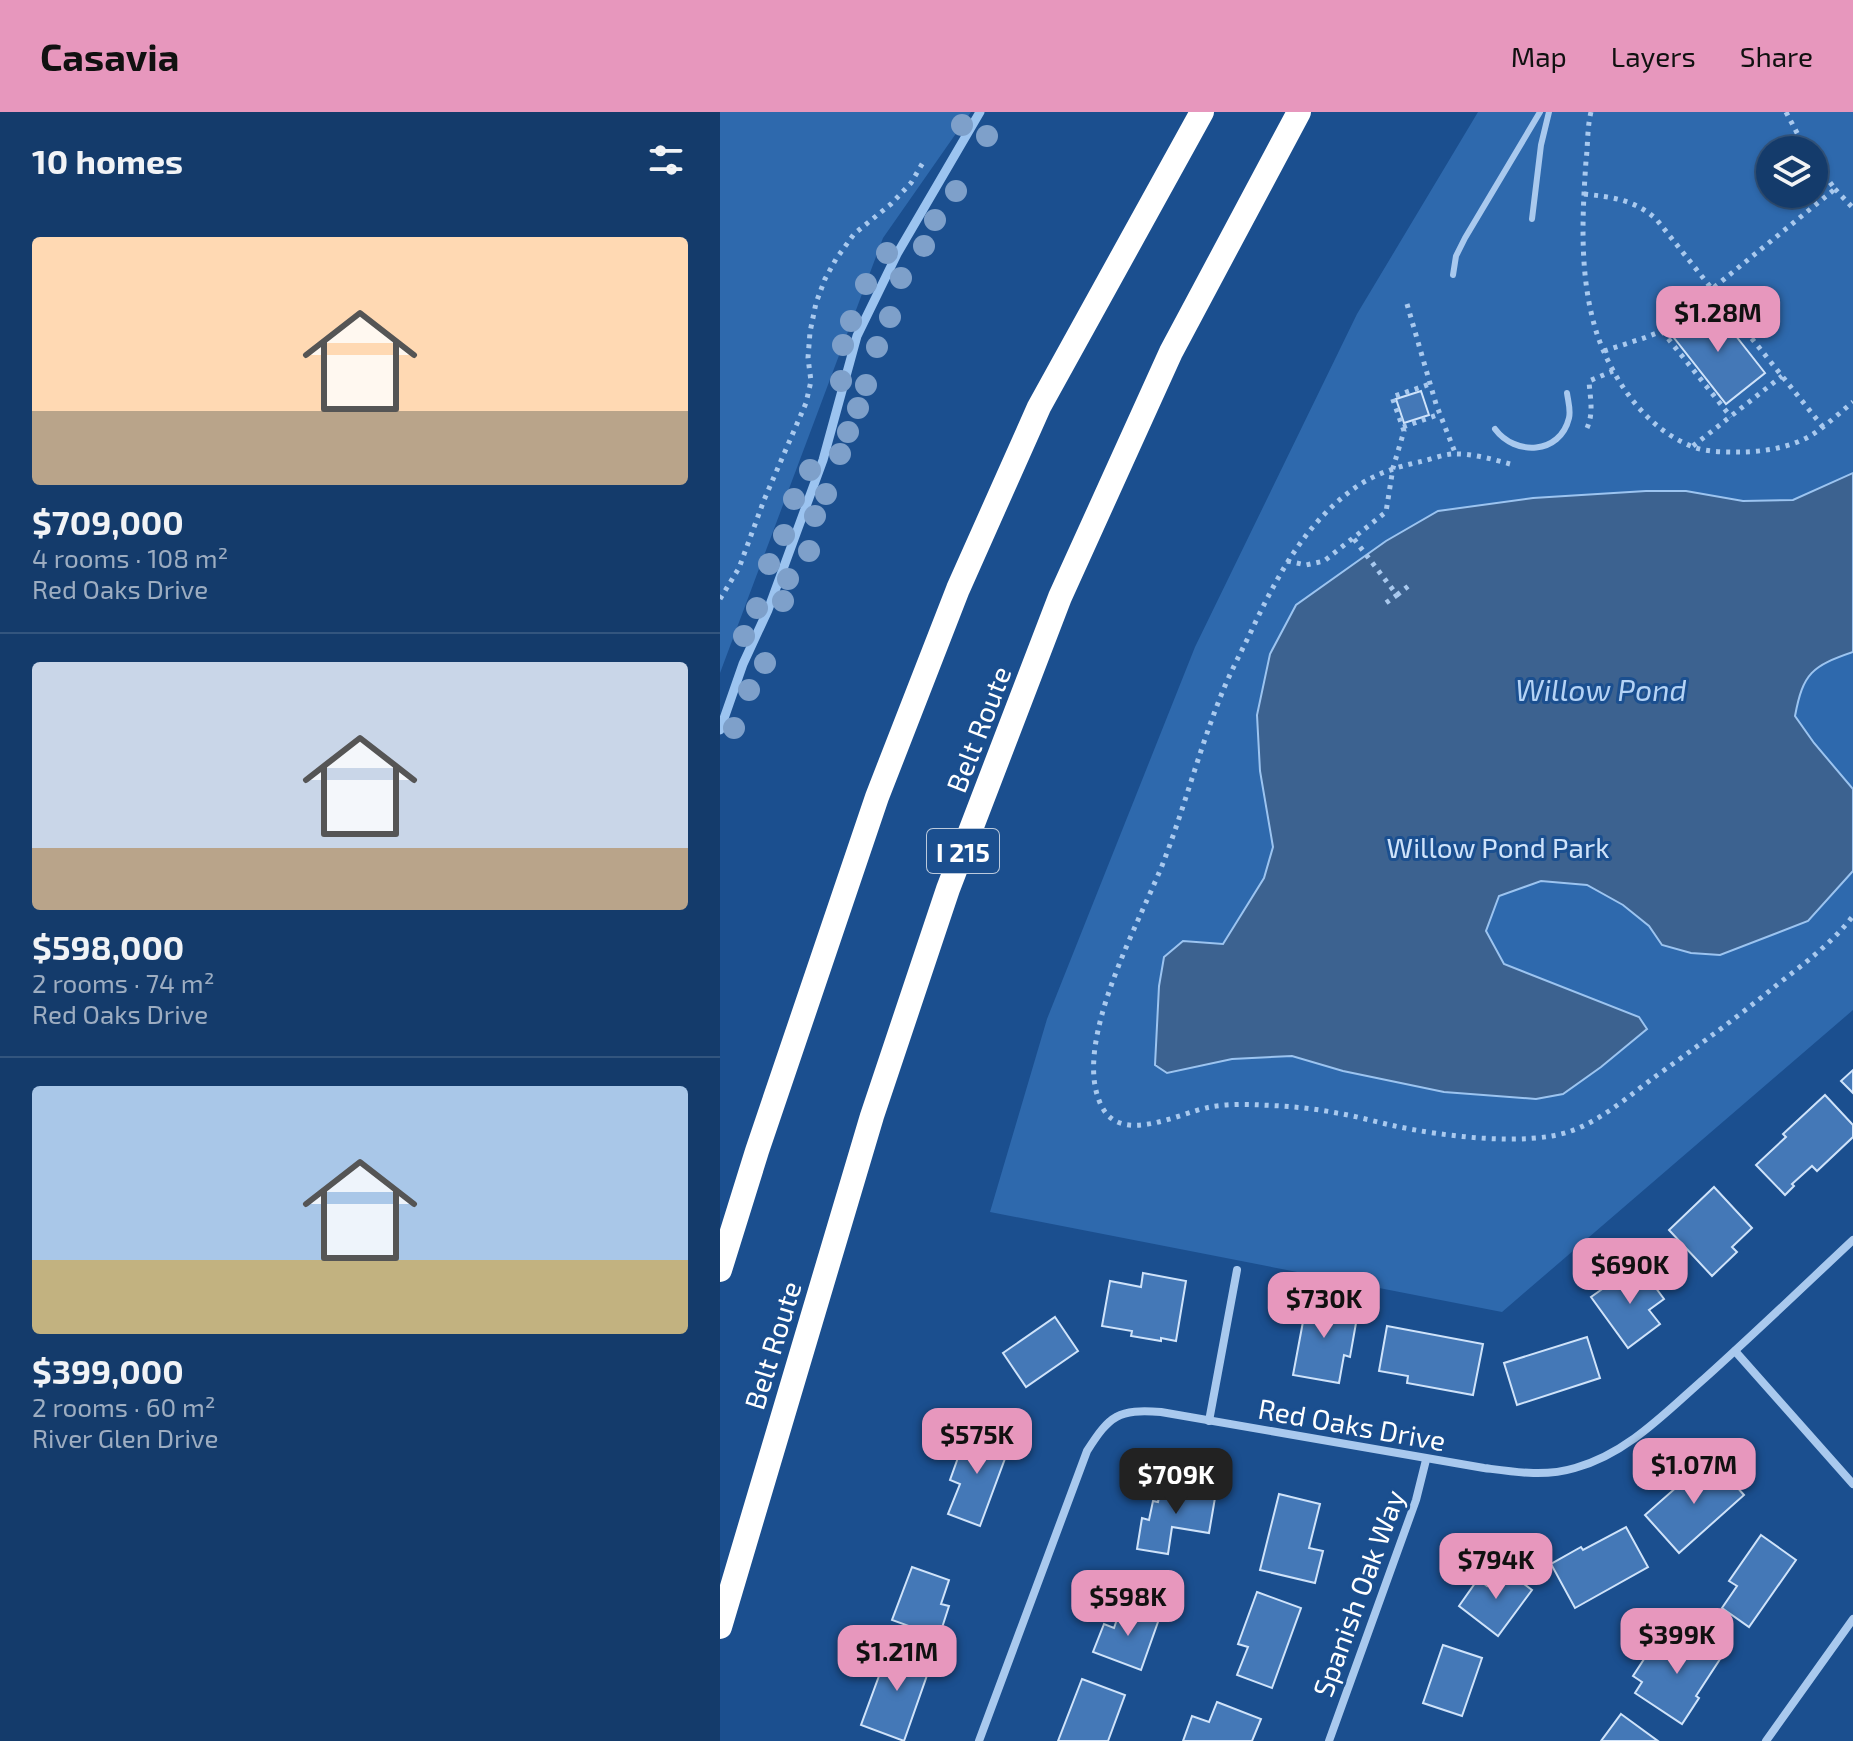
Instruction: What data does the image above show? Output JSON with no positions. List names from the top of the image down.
{
  "streets": {
    "highway": ["Belt Route", "I 215"],
    "street": ["Red Oaks Drive", "Spanish Oak Way"]
  },
  "crossings": [
    ["Red Oaks Drive", "Spanish Oak Way"]
  ],
  "water": ["Willow Pond"],
  "parks": ["Willow Pond Park"],
  "page": {
    "header": "Casavia",
    "nav": ["Map", "Layers", "Share"],
    "heading": "10 homes",
    "list": [
      {
        "name": "$709,000",
        "note": "4 rooms · 108 m² · Red Oaks Drive"
      },
      {
        "name": "$598,000",
        "note": "2 rooms · 74 m² · Red Oaks Drive"
      },
      {
        "name": "$399,000",
        "note": "2 rooms · 60 m² · River Glen Drive"
      }
    ],
    "price": [
      "$1.28M",
      "$690K",
      "$730K",
      "$575K",
      "$1.07M",
      "$709K",
      "$794K",
      "$598K",
      "$399K",
      "$1.21M"
    ]
  }
}
